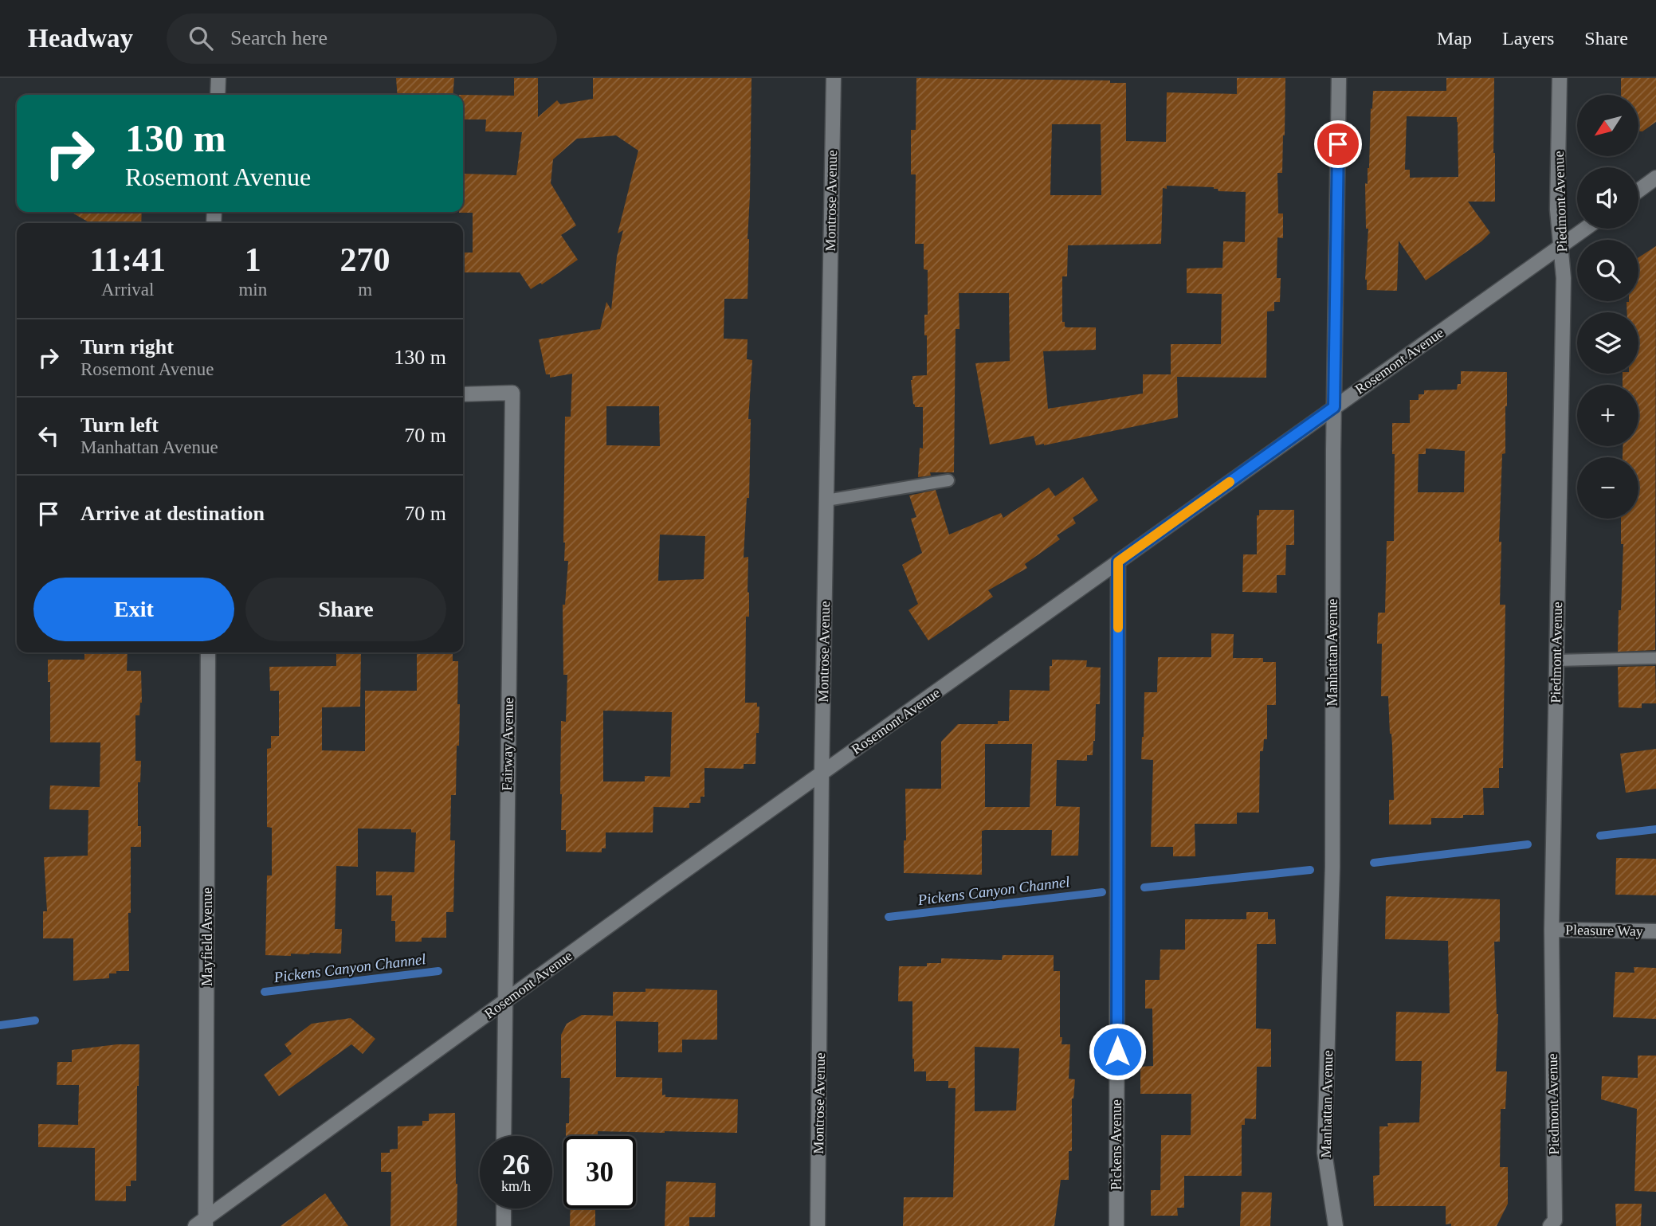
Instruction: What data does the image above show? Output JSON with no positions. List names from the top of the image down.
{
  "streets": {
    "street": [
      "Montrose Avenue",
      "Piedmont Avenue",
      "Rosemont Avenue",
      "Manhattan Avenue",
      "Fairway Avenue",
      "Pleasure Way",
      "Mayfield Avenue",
      "Pickens Avenue"
    ]
  },
  "crossings": [
    ["Montrose Avenue", "Rosemont Avenue"],
    ["Piedmont Avenue", "Rosemont Avenue"],
    ["Piedmont Avenue", "Pleasure Way"],
    ["Rosemont Avenue", "Manhattan Avenue"],
    ["Rosemont Avenue", "Fairway Avenue"],
    ["Rosemont Avenue", "Mayfield Avenue"],
    ["Rosemont Avenue", "Pickens Avenue"]
  ],
  "water": ["Pickens Canyon Channel"],
  "north": "bottom left",
  "page": {
    "header": "Headway",
    "search": "Search here",
    "nav": ["Map", "Layers", "Share"],
    "map_buttons": ["+", "−"],
    "turn": ["130 m", "Rosemont Avenue"],
    "eta": [
      "11:41",
      "Arrival",
      "1",
      "min",
      "270",
      "m"
    ],
    "list": [
      {
        "name": "Turn right",
        "note": "Rosemont Avenue",
        "value": "130 m"
      },
      {
        "name": "Turn left",
        "note": "Manhattan Avenue",
        "value": "70 m"
      },
      {
        "name": "Arrive at destination",
        "value": "70 m"
      }
    ],
    "buttons": ["Exit", "Share"],
    "speed": "26 km/h",
    "limit": "30"
  }
}
